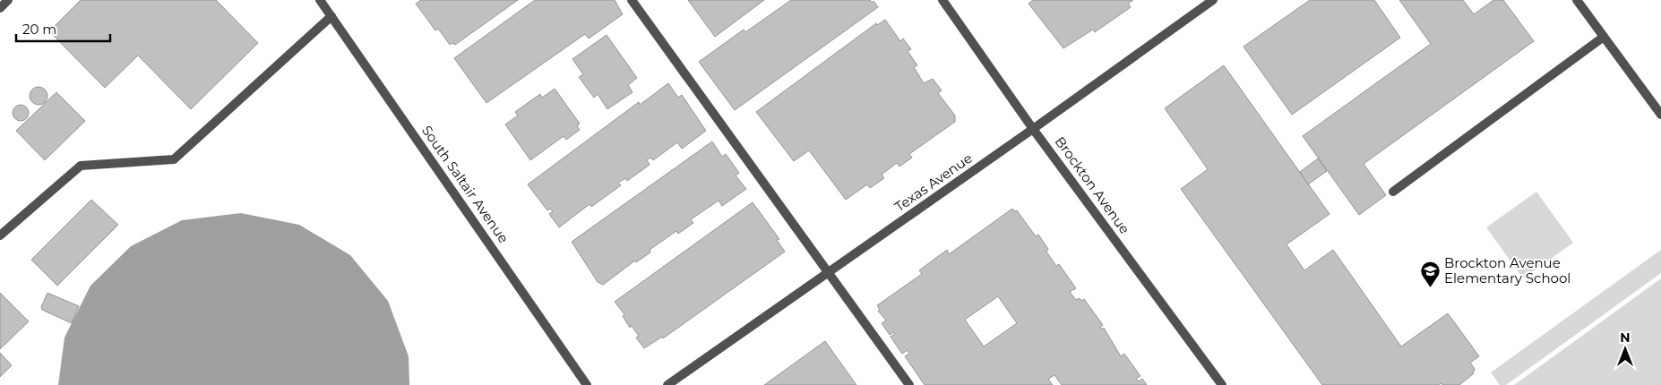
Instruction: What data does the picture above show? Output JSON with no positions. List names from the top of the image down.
{
  "streets": {
    "street": ["Texas Avenue", "South Saltair Avenue", "Brockton Avenue"]
  },
  "crossings": [
    ["Texas Avenue", "Brockton Avenue"]
  ],
  "places": {
    "school or university": ["Brockton Avenue Elementary School"]
  },
  "scale_bar": "20 m",
  "north": "top"
}
